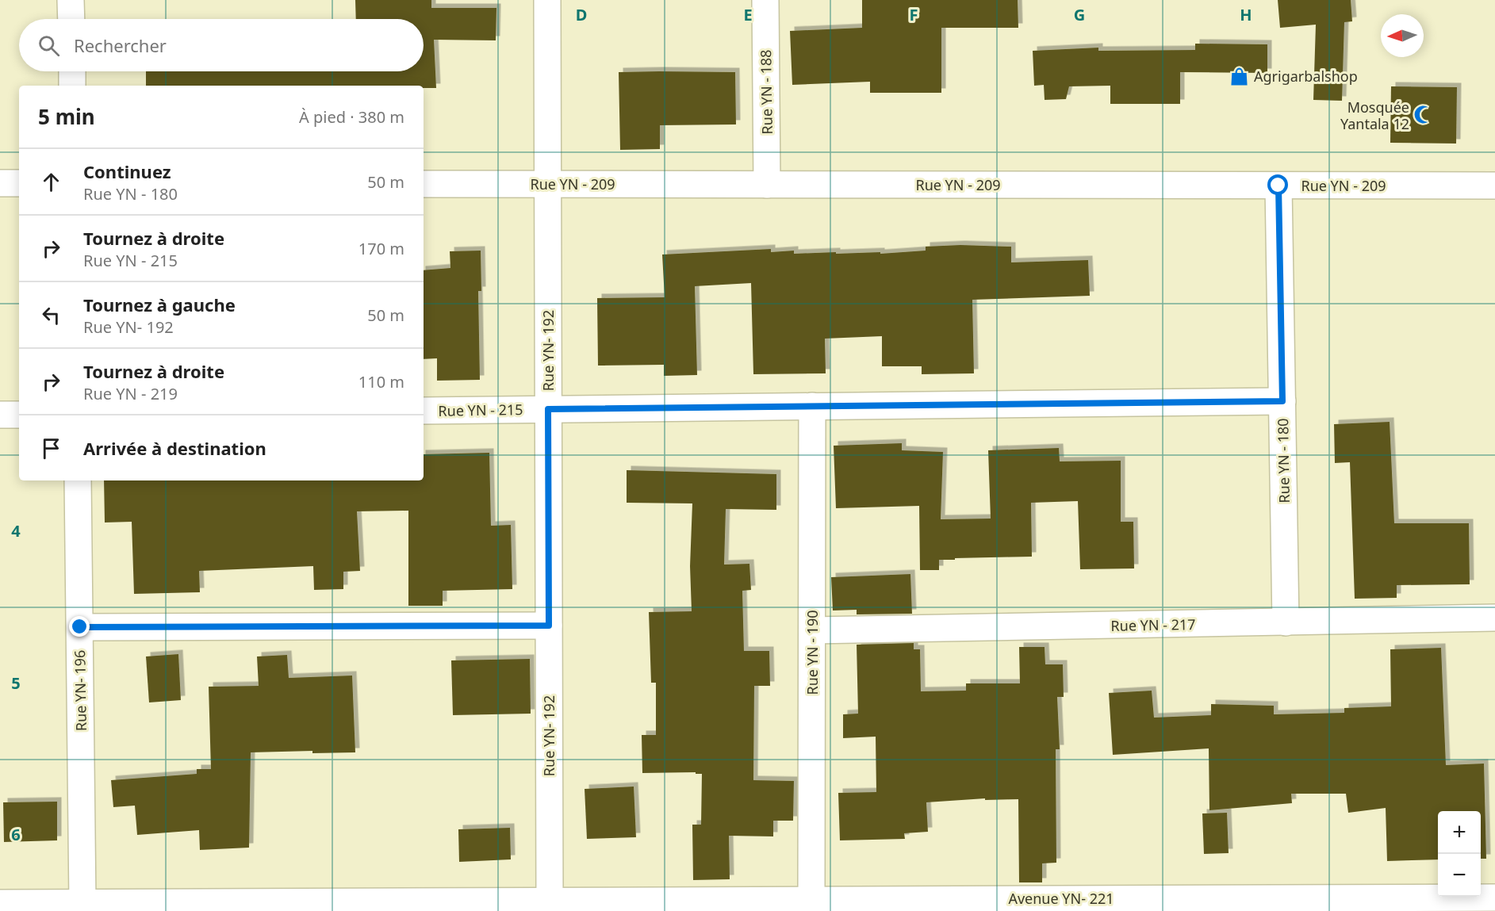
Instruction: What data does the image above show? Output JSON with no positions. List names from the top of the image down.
{
  "streets": {
    "street": [
      "Rue YN - 188",
      "Rue YN - 209",
      "Rue YN- 192",
      "Rue YN - 215",
      "Rue YN - 180",
      "Rue YN - 217",
      "Rue YN - 190",
      "Rue YN- 196",
      "Avenue YN- 221"
    ]
  },
  "crossings": [
    ["Rue YN - 188", "Rue YN - 209"],
    ["Rue YN - 209", "Rue YN- 192"],
    ["Rue YN - 209", "Rue YN - 180"],
    ["Rue YN- 192", "Rue YN - 215"],
    ["Rue YN- 192", "Avenue YN- 221"],
    ["Rue YN - 215", "Rue YN - 180"],
    ["Rue YN - 215", "Rue YN - 190"],
    ["Rue YN - 180", "Rue YN - 217"],
    ["Rue YN - 217", "Rue YN - 190"],
    ["Rue YN - 190", "Avenue YN- 221"],
    ["Rue YN- 196", "Avenue YN- 221"]
  ],
  "places": {
    "shop": ["Agrigarbalshop"],
    "mosque": ["Mosquée Yantala 12"]
  },
  "north": "left",
  "page": {
    "search": "Rechercher",
    "heading": ["5 min", "À pied · 380 m"],
    "list": [
      ["Continuez", "Rue YN - 180", "50 m"],
      ["Tournez à droite", "Rue YN - 215", "170 m"],
      ["Tournez à gauche", "Rue YN- 192", "50 m"],
      ["Tournez à droite", "Rue YN - 219", "110 m"],
      "Arrivée à destination"
    ],
    "map_buttons": ["+", "−"]
  },
  "grid": {
    "columns": [
      "D",
      "E",
      "F",
      "G",
      "H"
    ],
    "rows": ["4", "5", "6"]
  }
}
